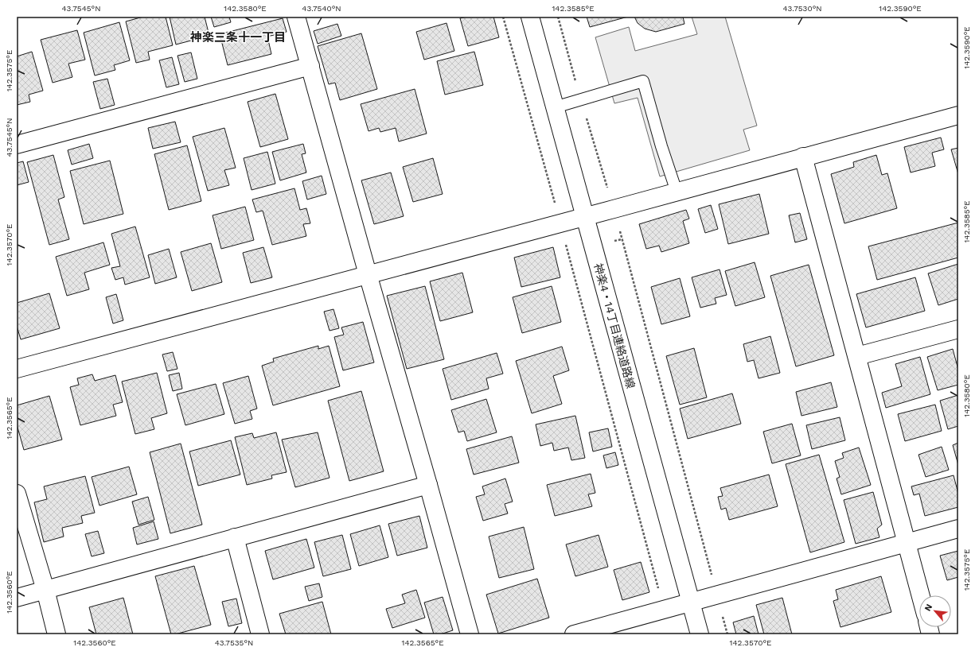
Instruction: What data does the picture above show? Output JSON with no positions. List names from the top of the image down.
{
  "streets": {
    "street": ["神楽4・14丁目連絡道路線"]
  },
  "districts": ["神楽三条十一丁目"],
  "north": "top left",
  "coordinates": [
    "43.7545°N",
    "142.3580°E",
    "43.7540°N",
    "142.3585°E",
    "43.7530°N",
    "142.3590°E",
    "142.3575°E",
    "142.3570°E",
    "142.3565°E",
    "142.3560°E",
    "43.7535°N"
  ]
}
